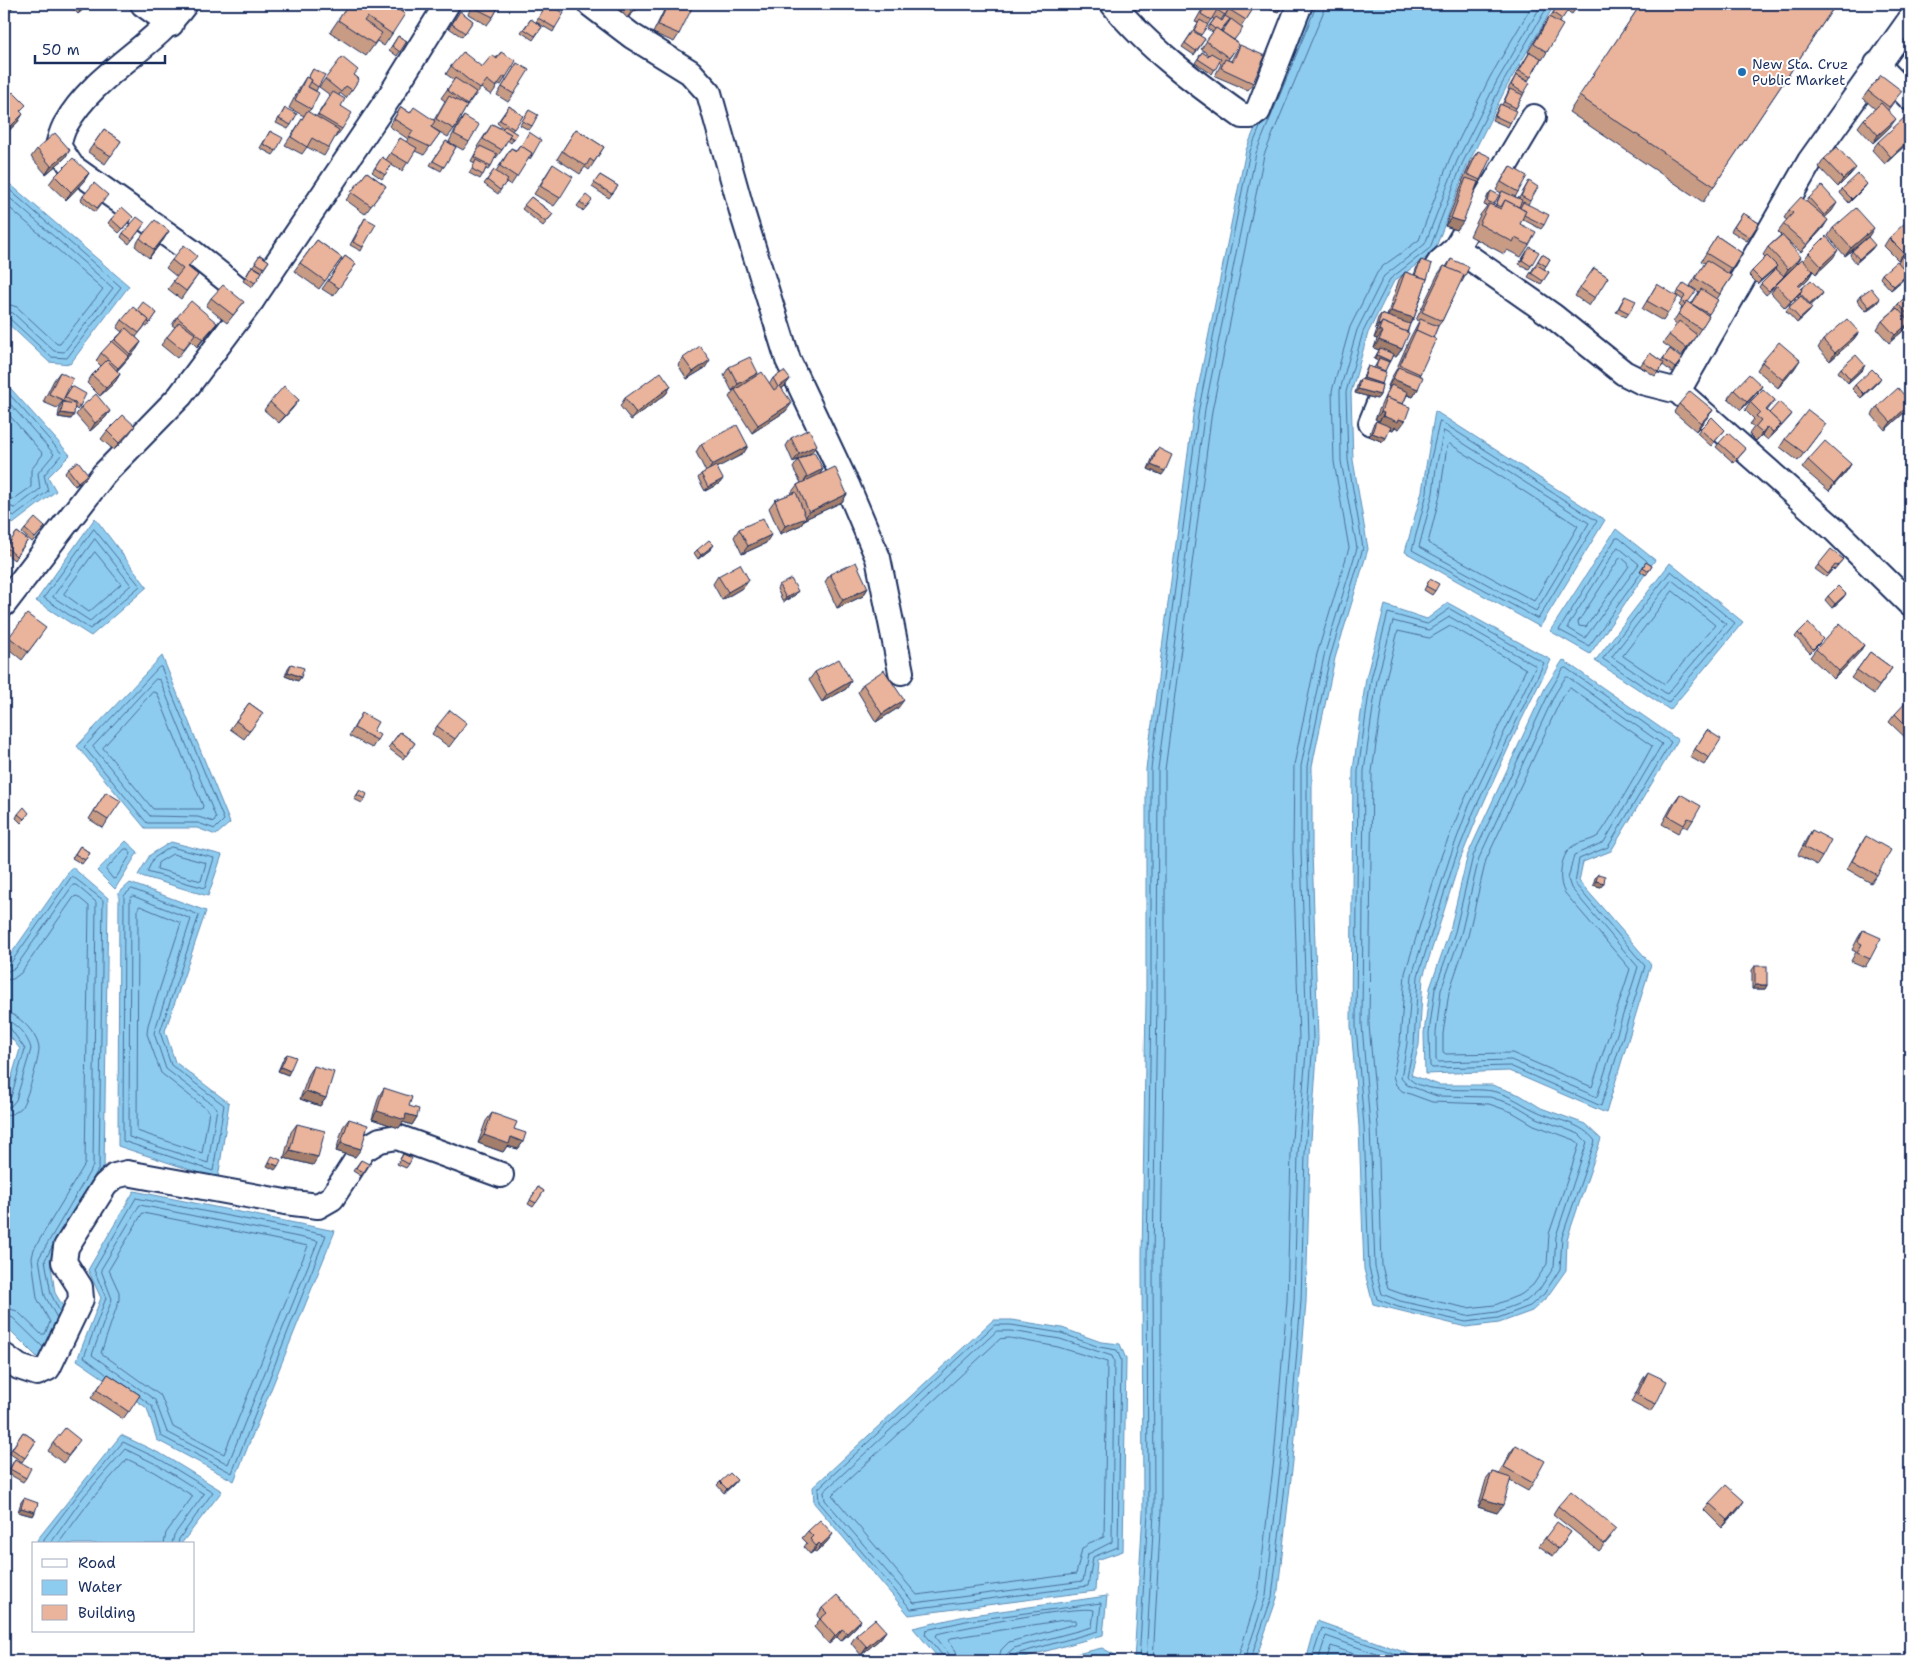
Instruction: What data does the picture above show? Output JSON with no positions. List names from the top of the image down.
{
  "places": ["New Sta. Cruz Public Market"],
  "legend": ["Road", "Water", "Building"],
  "scale_bar": "50 m"
}
